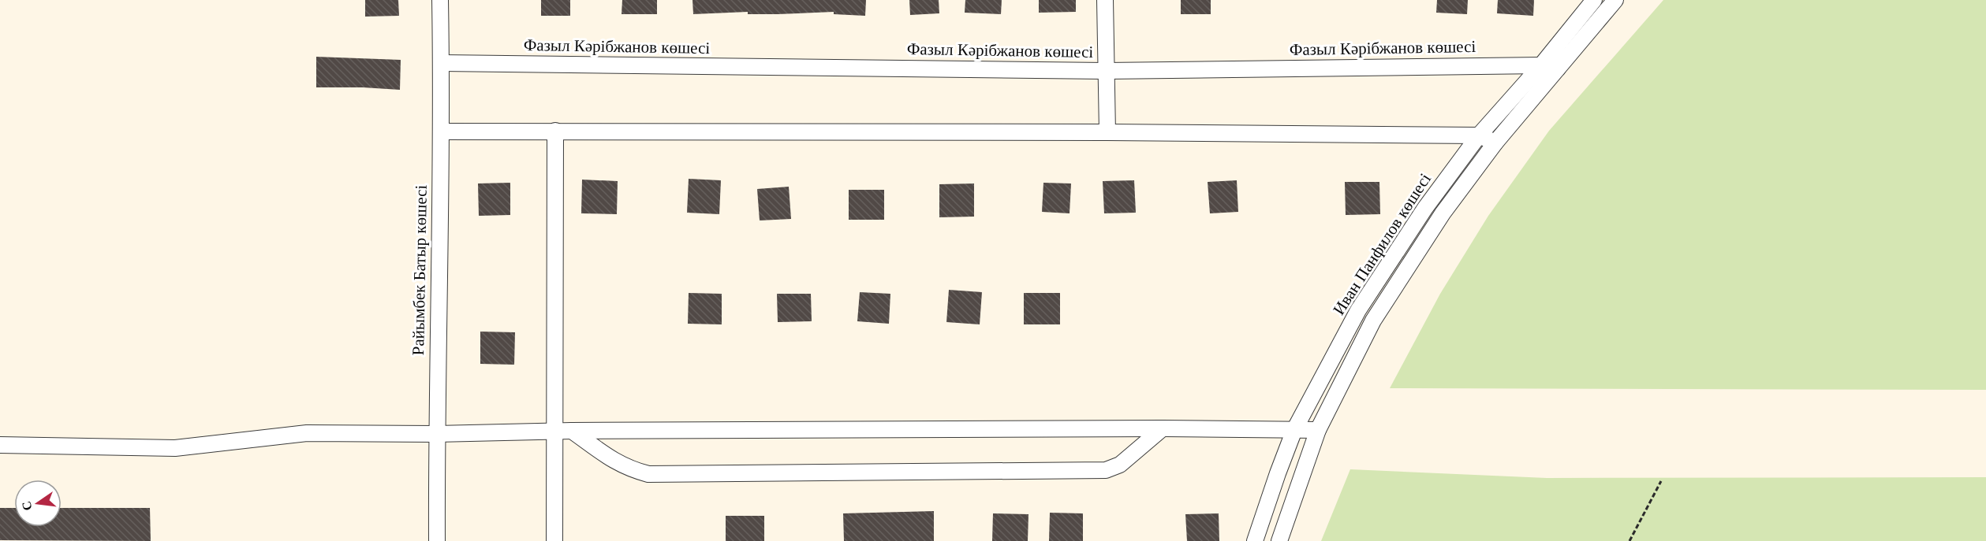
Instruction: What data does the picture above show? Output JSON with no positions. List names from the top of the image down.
{
  "streets": {
    "street": ["Фазыл Кәрібжанов көшесі", "Иван Панфилов көшесі", "Райымбек Батыр көшесі"]
  },
  "crossings": [
    ["Фазыл Кәрібжанов көшесі", "Иван Панфилов көшесі"],
    ["Фазыл Кәрібжанов көшесі", "Райымбек Батыр көшесі"]
  ],
  "north": "left"
}
